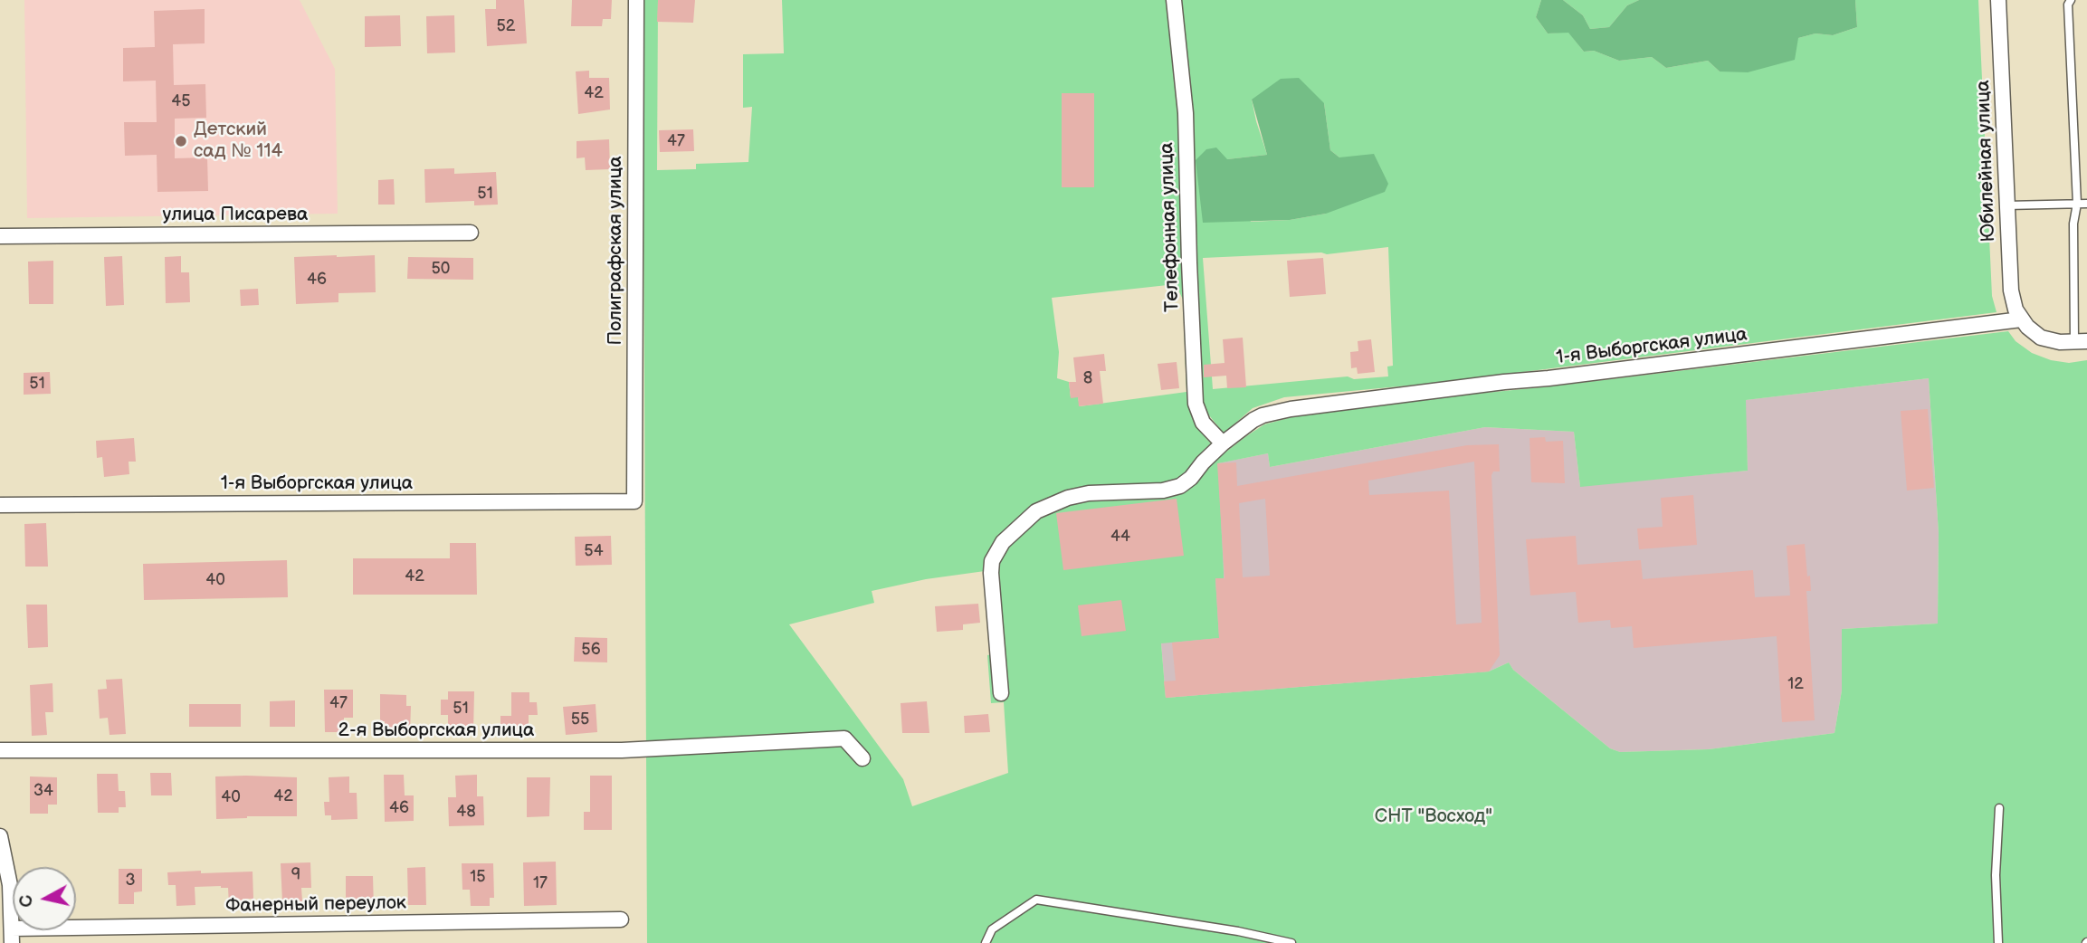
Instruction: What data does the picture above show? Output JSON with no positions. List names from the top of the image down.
{
  "streets": {
    "street": [
      "Юбилейная улица",
      "улица Писарева",
      "Телефонная улица",
      "Полиграфская улица",
      "1-я Выборгская улица",
      "2-я Выборгская улица",
      "Фанерный переулок"
    ]
  },
  "crossings": [
    ["Юбилейная улица", "1-я Выборгская улица"],
    ["Телефонная улица", "1-я Выборгская улица"],
    ["Полиграфская улица", "1-я Выборгская улица"]
  ],
  "parks": ["СНТ \"Восход\""],
  "places": ["Детский сад № 114"],
  "house_numbers": [
    "52",
    "42",
    "45",
    "47",
    "51",
    "50",
    "46",
    "8",
    "51",
    "44",
    "54",
    "42",
    "40",
    "56",
    "12",
    "47",
    "51",
    "55",
    "34",
    "42",
    "40",
    "46",
    "48",
    "9",
    "15",
    "3",
    "17"
  ],
  "north": "left"
}
